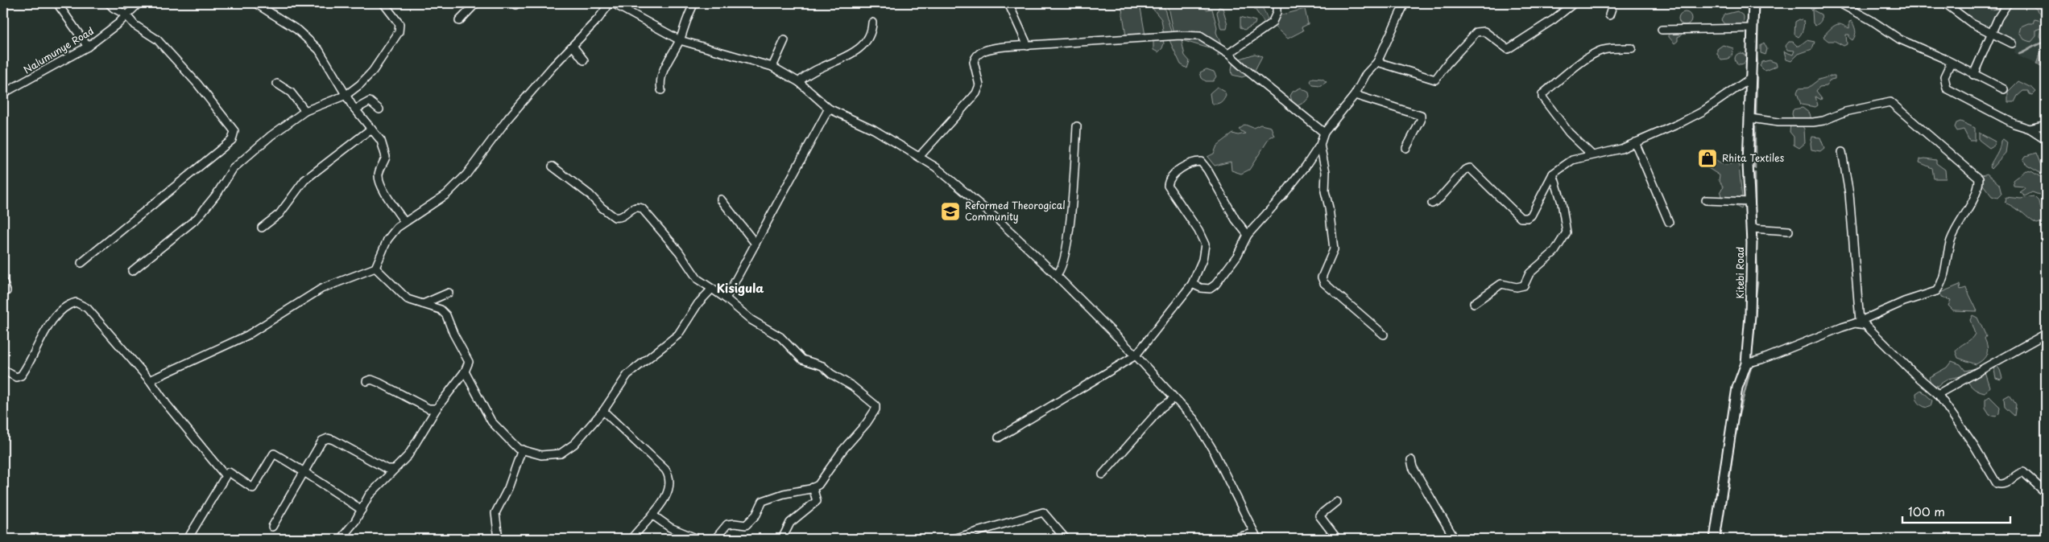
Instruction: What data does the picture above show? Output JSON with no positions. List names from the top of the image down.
{
  "streets": {
    "main road": ["Kitebi Road"],
    "street": ["Nalumunye Road"]
  },
  "districts": ["Kisigula"],
  "places": {
    "shop": ["Rhita Textiles"],
    "school or university": ["Reformed Theorogical Community"]
  },
  "scale_bar": "100 m"
}
